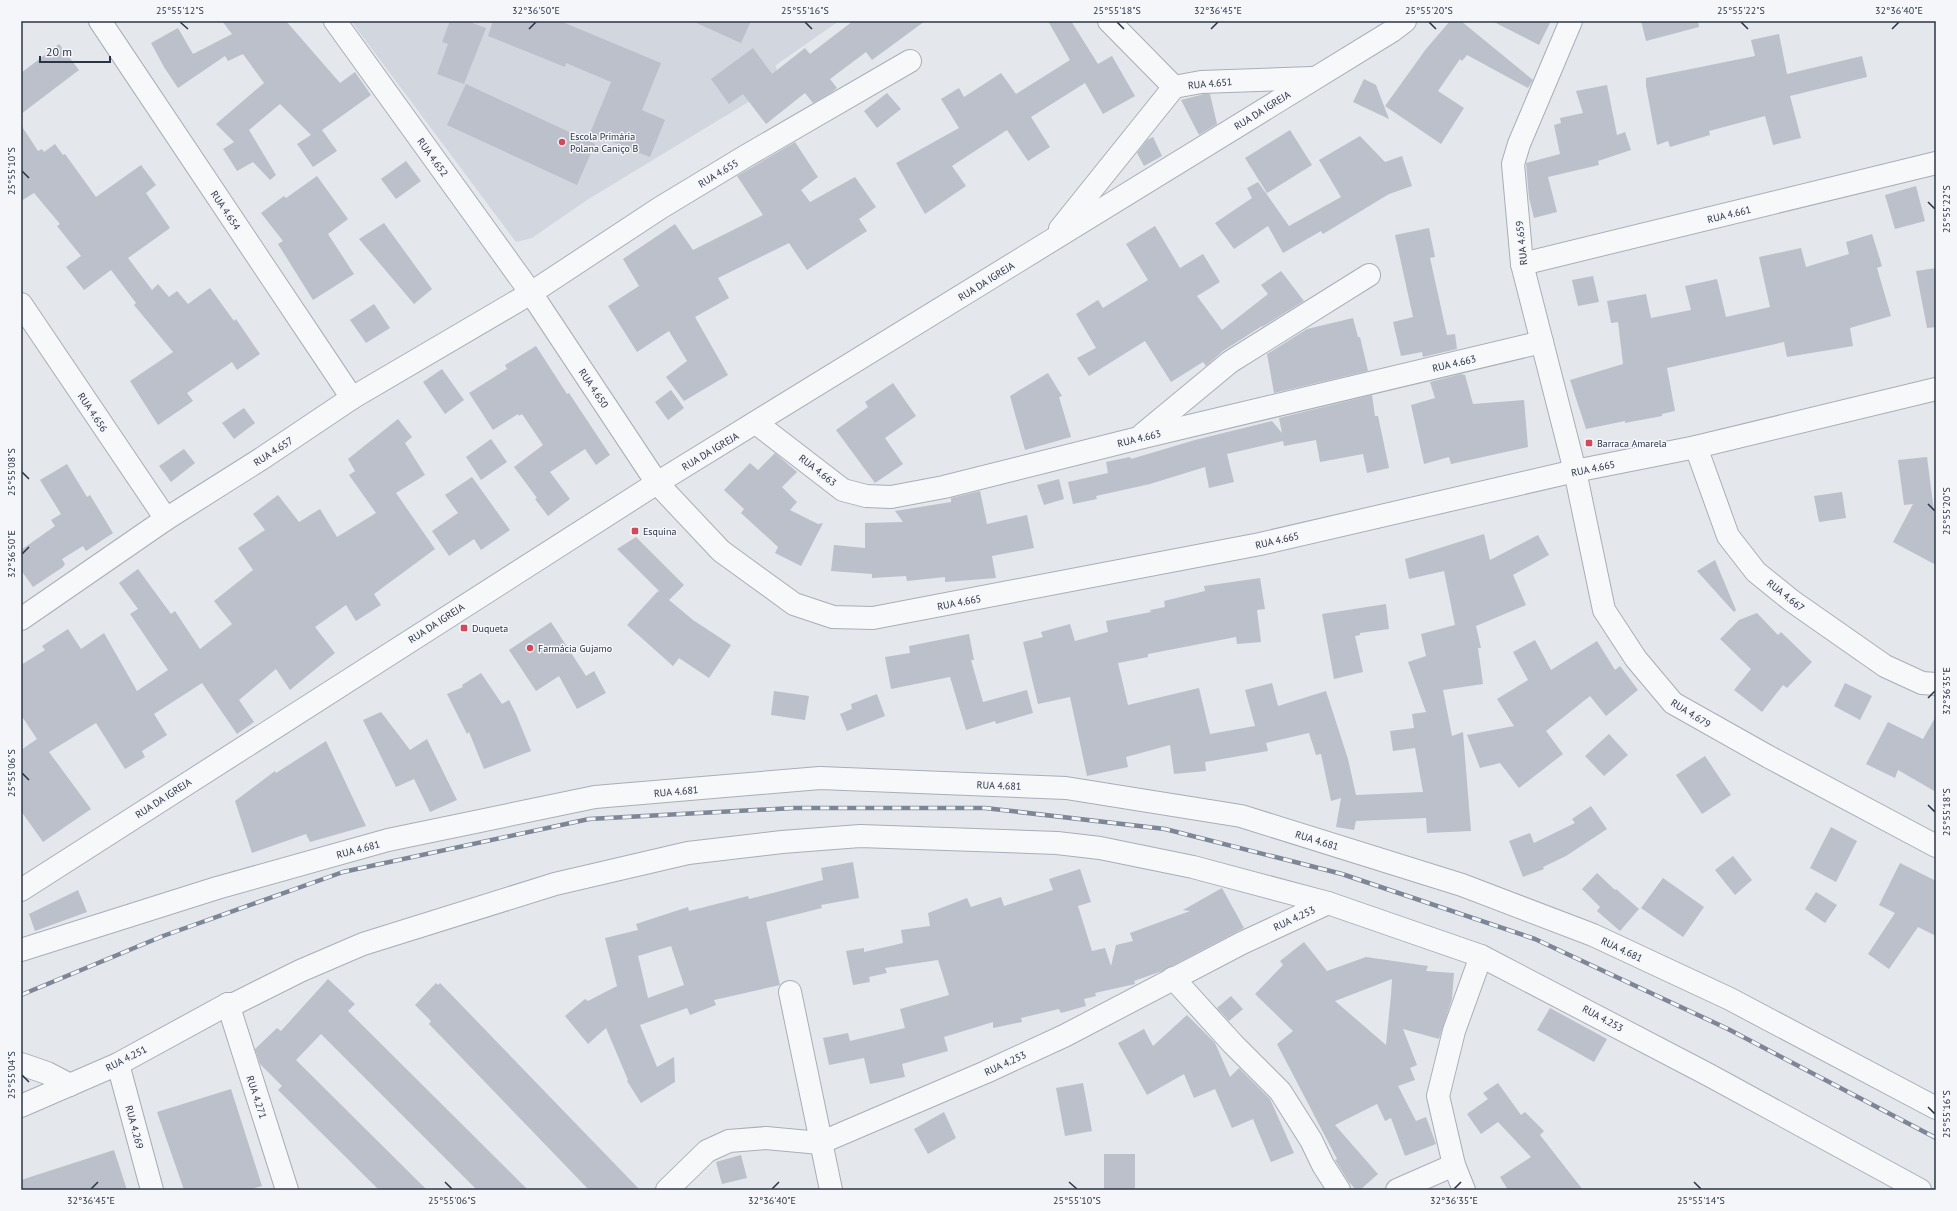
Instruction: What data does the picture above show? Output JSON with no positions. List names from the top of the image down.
{
  "streets": {
    "street": [
      "RUA 4.651",
      "RUA DA IGREJA",
      "RUA 4.652",
      "RUA 4.655",
      "RUA 4.654",
      "RUA 4.661",
      "RUA 4.659",
      "RUA 4.663",
      "RUA 4.650",
      "RUA 4.656",
      "RUA 4.657",
      "RUA 4.665",
      "RUA 4.667",
      "RUA 4.679",
      "RUA 4.681",
      "RUA 4.253",
      "RUA 4.251",
      "RUA 4.271",
      "RUA 4.269"
    ]
  },
  "crossings": [
    ["RUA 4.651", "RUA DA IGREJA"],
    ["RUA DA IGREJA", "RUA 4.663"],
    ["RUA DA IGREJA", "RUA 4.650"],
    ["RUA DA IGREJA", "RUA 4.665"],
    ["RUA 4.652", "RUA 4.655"],
    ["RUA 4.652", "RUA 4.650"],
    ["RUA 4.652", "RUA 4.657"],
    ["RUA 4.655", "RUA 4.650"],
    ["RUA 4.655", "RUA 4.657"],
    ["RUA 4.654", "RUA 4.657"],
    ["RUA 4.661", "RUA 4.659"],
    ["RUA 4.659", "RUA 4.663"],
    ["RUA 4.659", "RUA 4.665"],
    ["RUA 4.659", "RUA 4.679"],
    ["RUA 4.650", "RUA 4.657"],
    ["RUA 4.650", "RUA 4.665"],
    ["RUA 4.656", "RUA 4.657"],
    ["RUA 4.665", "RUA 4.667"],
    ["RUA 4.665", "RUA 4.679"],
    ["RUA 4.253", "RUA 4.251"],
    ["RUA 4.251", "RUA 4.271"],
    ["RUA 4.251", "RUA 4.269"]
  ],
  "places": {
    "other": ["Escola Primária Polana Caniço B", "Farmácia Gujamo"],
    "transit": ["Barraca Amarela", "Esquina", "Duqueta"]
  },
  "scale_bar": "20 m",
  "coordinates": [
    "25°55'12\"S",
    "32°36'50\"E",
    "25°55'16\"S",
    "25°55'18\"S",
    "32°36'45\"E",
    "25°55'20\"S",
    "25°55'22\"S",
    "32°36'40\"E",
    "25°55'10\"S",
    "25°55'08\"S",
    "32°36'35\"E",
    "25°55'06\"S",
    "25°55'04\"S",
    "25°55'14\"S"
  ]
}
